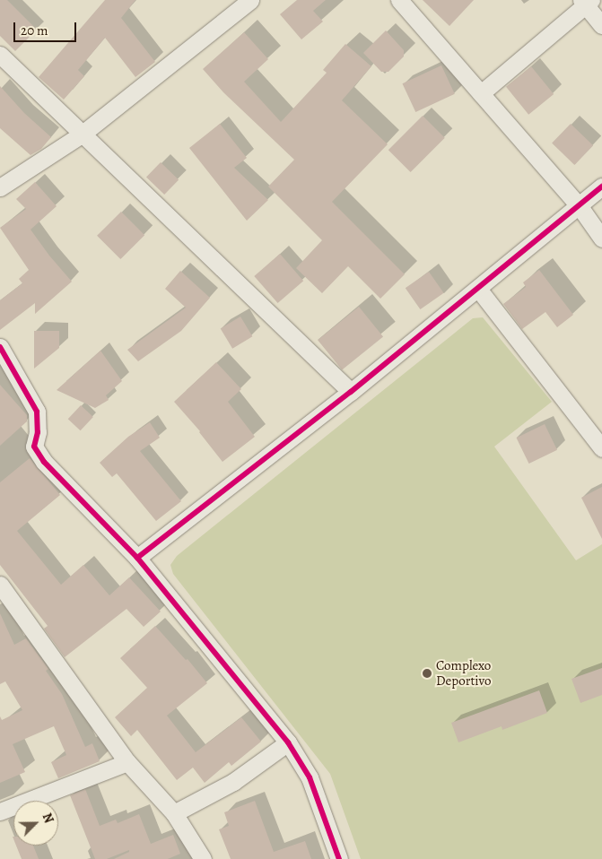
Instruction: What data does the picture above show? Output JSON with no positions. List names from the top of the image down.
{
  "places": ["Complexo Deportivo"],
  "scale_bar": "20 m",
  "north": "top right"
}
